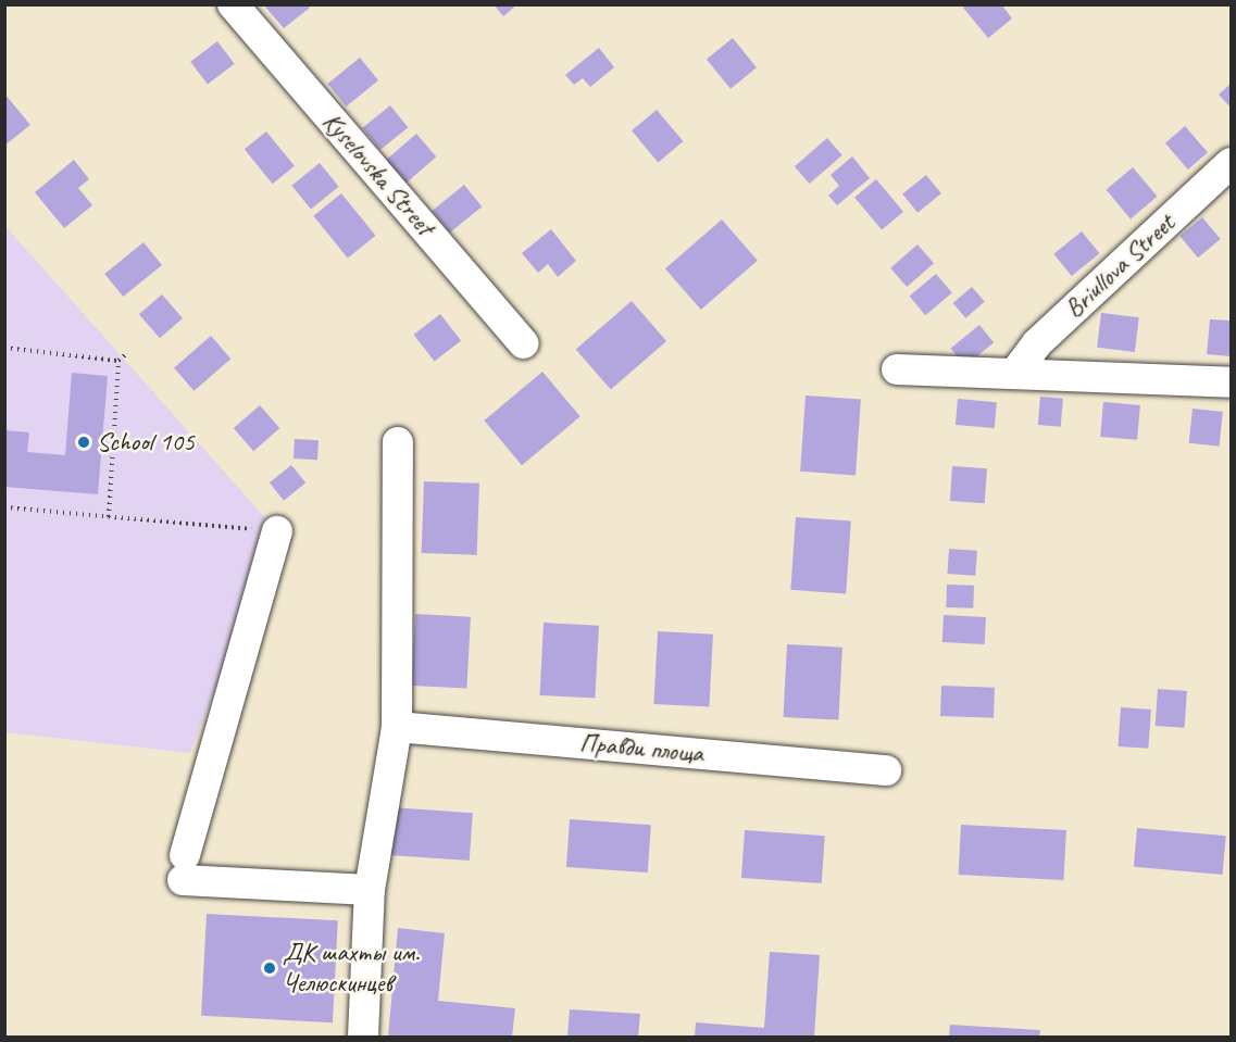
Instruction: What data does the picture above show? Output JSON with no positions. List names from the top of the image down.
{
  "streets": {
    "street": ["Kyselovska Street", "Briullova Street", "Правди площа"]
  },
  "places": ["School 105", "ДК шахты им. Челюскинцев"]
}
